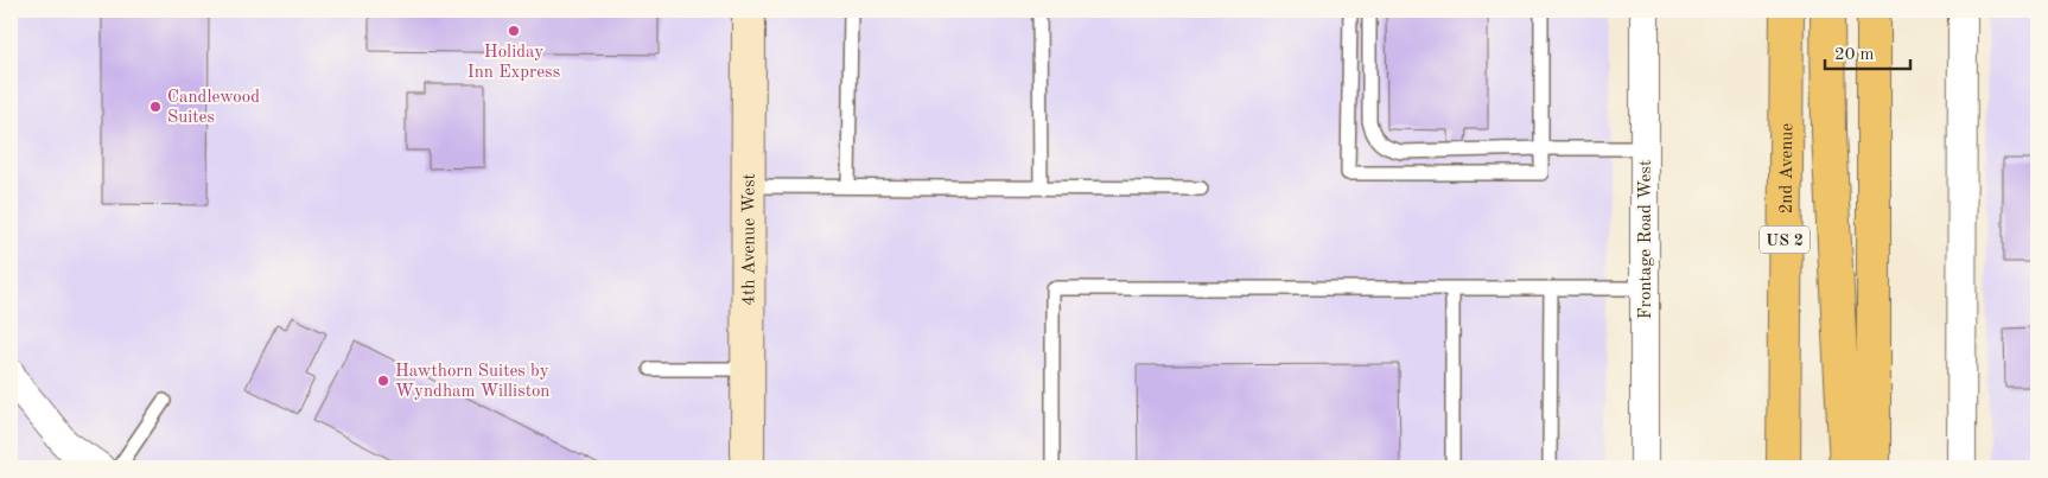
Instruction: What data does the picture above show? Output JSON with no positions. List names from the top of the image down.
{
  "streets": {
    "highway": ["2nd Avenue", "US 2"],
    "street": ["4th Avenue West", "Frontage Road West"]
  },
  "places": ["Holiday Inn Express", "Candlewood Suites", "Hawthorn Suites by Wyndham Williston"],
  "scale_bar": "20 m"
}
